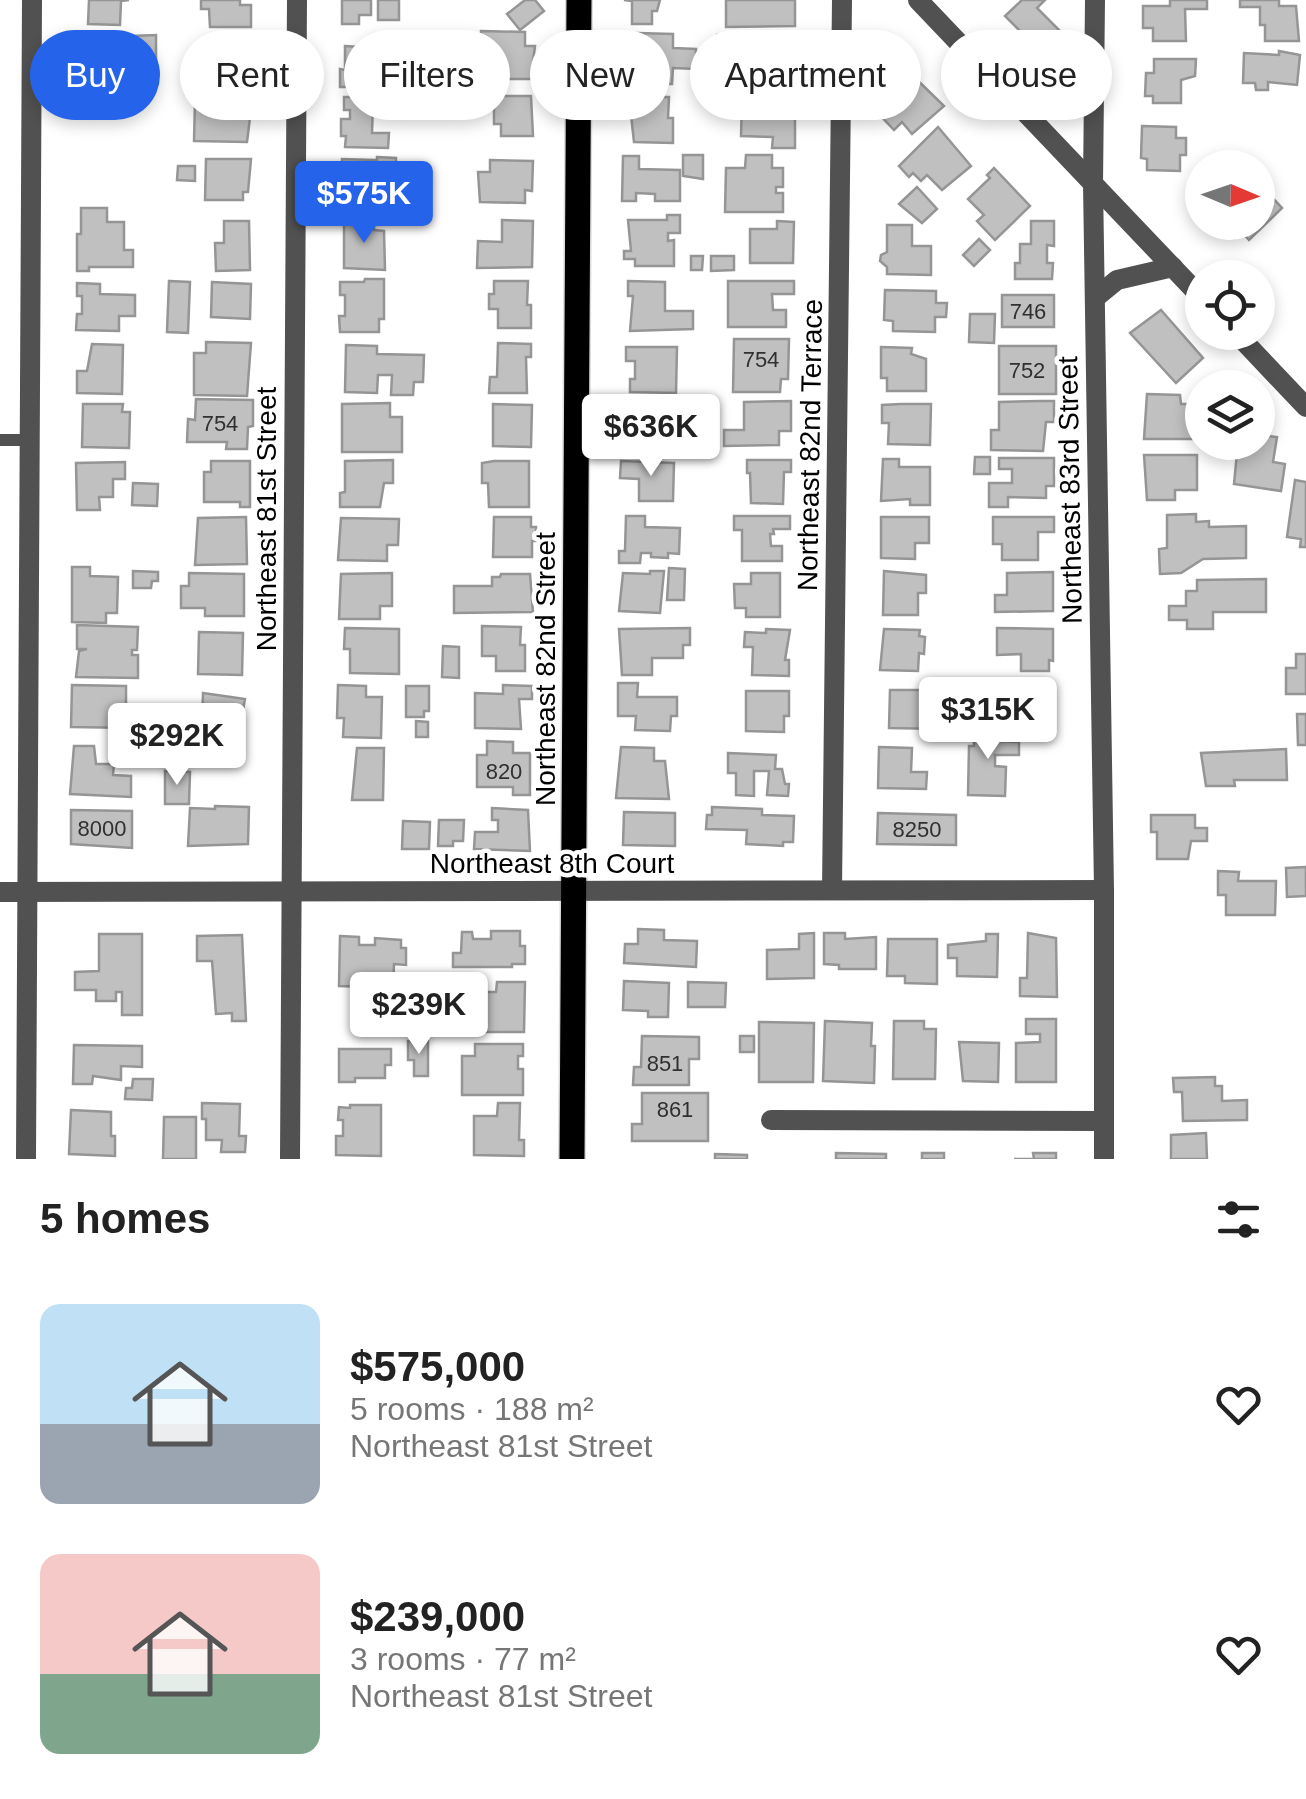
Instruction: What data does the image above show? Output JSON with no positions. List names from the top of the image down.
{
  "streets": {
    "main road": ["Northeast 82nd Street"],
    "street": [
      "Northeast 82nd Terrace",
      "Northeast 83rd Street",
      "Northeast 81st Street",
      "Northeast 8th Court"
    ]
  },
  "crossings": [
    ["Northeast 82nd Terrace", "Northeast 8th Court"],
    ["Northeast 83rd Street", "Northeast 8th Court"],
    ["Northeast 81st Street", "Northeast 8th Court"],
    ["Northeast 82nd Street", "Northeast 8th Court"]
  ],
  "house_numbers": [
    "746",
    "754",
    "752",
    "754",
    "820",
    "8000",
    "8250",
    "851",
    "861"
  ],
  "north": "right",
  "page": {
    "chip": [
      "Buy",
      "Rent",
      "Filters",
      "New",
      "Apartment",
      "House"
    ],
    "price": [
      "$575K",
      "$636K",
      "$315K",
      "$292K",
      "$239K"
    ],
    "heading": "5 homes",
    "list": [
      {
        "name": "$575,000",
        "note": "5 rooms · 188 m² · Northeast 81st Street"
      },
      {
        "name": "$239,000",
        "note": "3 rooms · 77 m² · Northeast 81st Street"
      }
    ]
  }
}
